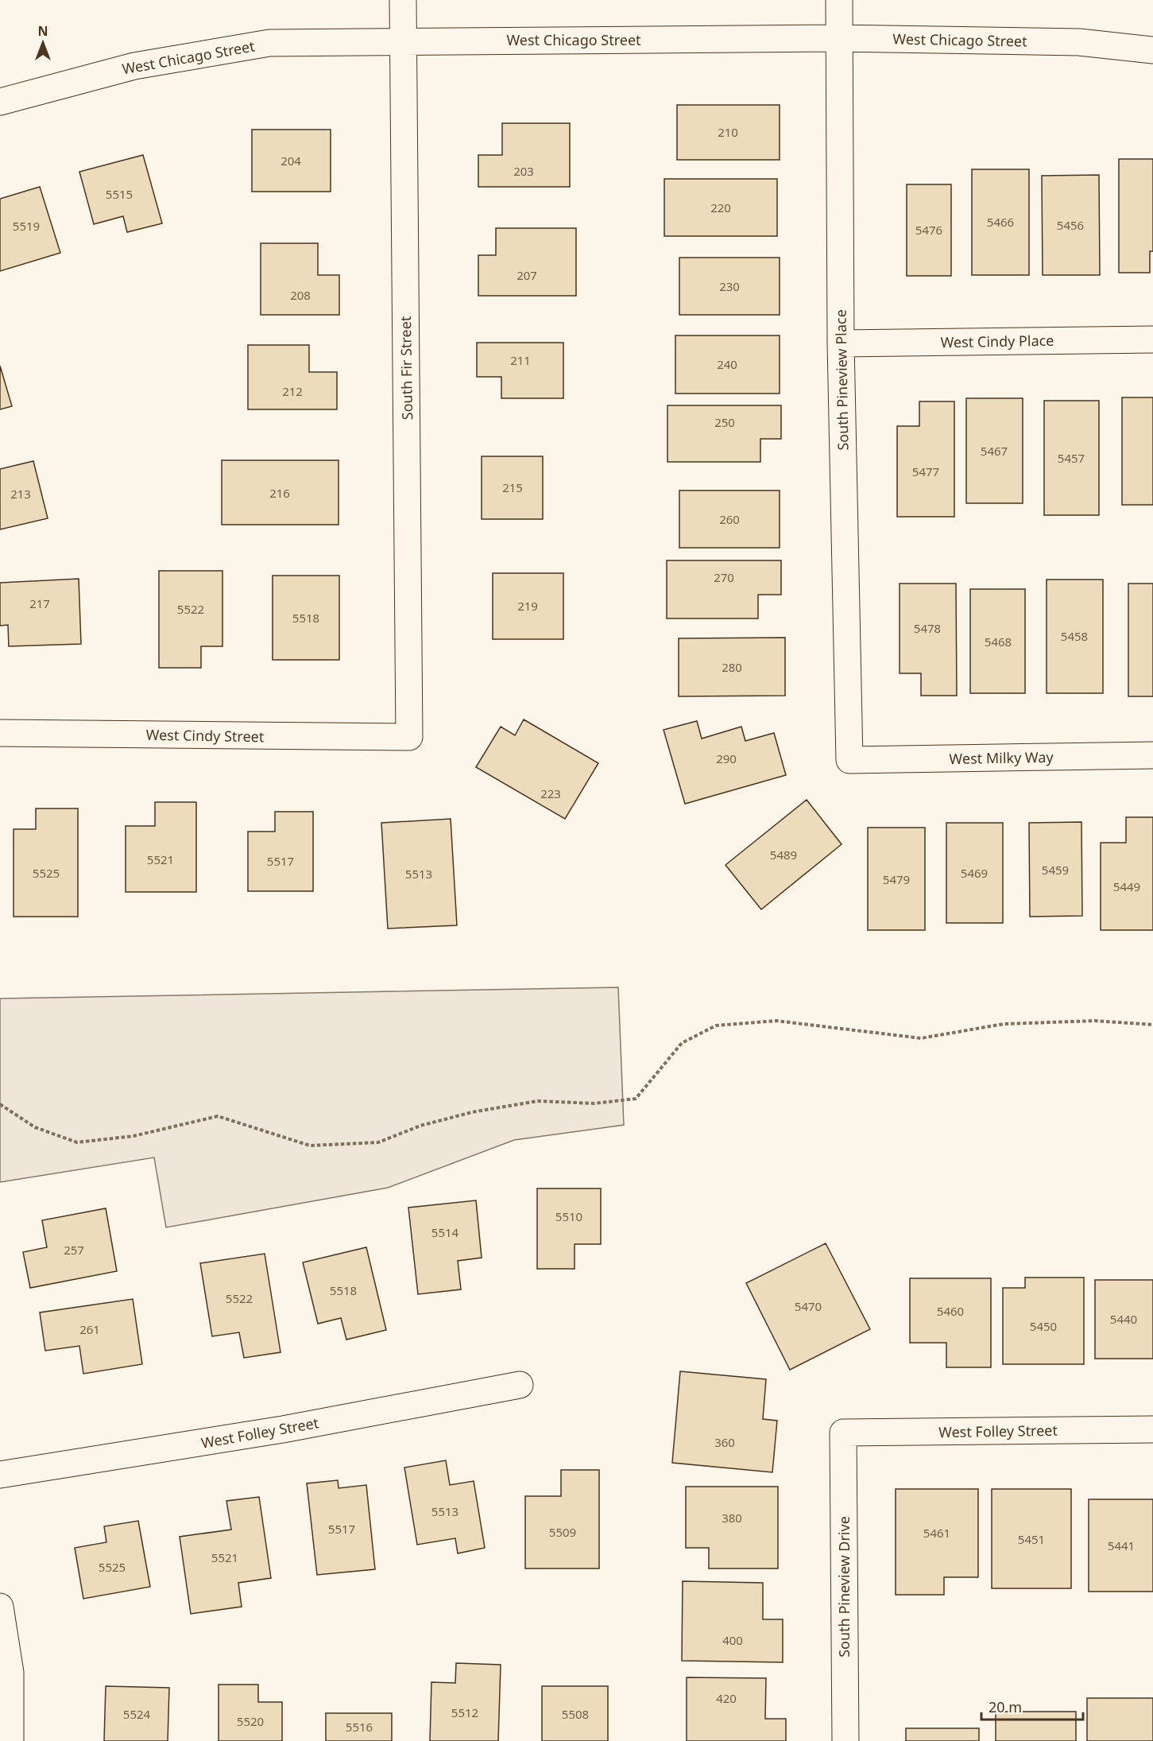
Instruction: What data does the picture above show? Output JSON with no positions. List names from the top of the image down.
{
  "streets": {
    "street": [
      "West Chicago Street",
      "West Cindy Place",
      "South Fir Street",
      "South Pineview Place",
      "West Cindy Street",
      "West Milky Way",
      "West Folley Street",
      "South Pineview Drive"
    ]
  },
  "crossings": [
    ["West Chicago Street", "South Fir Street"],
    ["West Chicago Street", "South Pineview Place"],
    ["West Cindy Place", "South Pineview Place"],
    ["South Fir Street", "West Cindy Street"],
    ["South Pineview Place", "West Milky Way"],
    ["West Folley Street", "South Pineview Drive"]
  ],
  "house_numbers": [
    "210",
    "204",
    "203",
    "5515",
    "220",
    "5466",
    "5456",
    "5519",
    "5476",
    "207",
    "230",
    "208",
    "211",
    "240",
    "212",
    "250",
    "5467",
    "5457",
    "5477",
    "215",
    "216",
    "213",
    "260",
    "270",
    "217",
    "219",
    "5522",
    "5518",
    "5478",
    "5458",
    "5468",
    "280",
    "290",
    "223",
    "5489",
    "5521",
    "5517",
    "5459",
    "5525",
    "5469",
    "5513",
    "5479",
    "5449",
    "5510",
    "5514",
    "257",
    "5518",
    "5522",
    "5470",
    "5460",
    "5440",
    "5450",
    "261",
    "360",
    "5513",
    "380",
    "5517",
    "5509",
    "5461",
    "5451",
    "5441",
    "5521",
    "5525",
    "400",
    "420",
    "5512",
    "5524",
    "5508",
    "5520",
    "5516"
  ],
  "scale_bar": "20 m",
  "north": "top"
}
